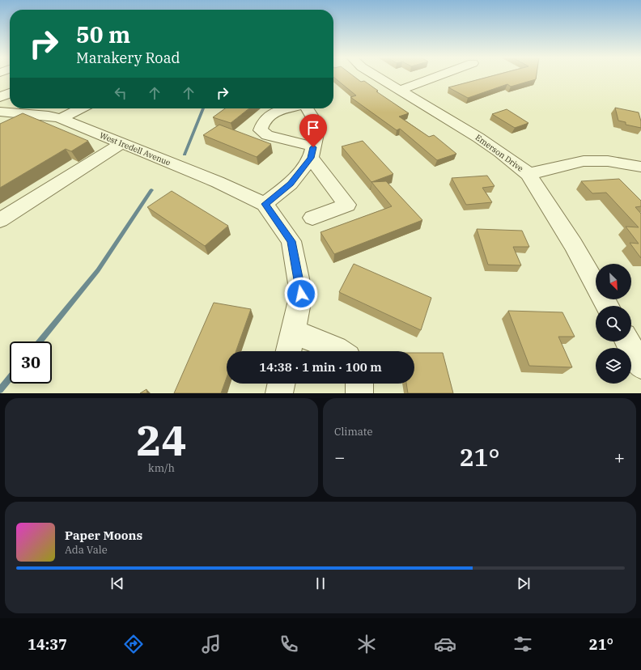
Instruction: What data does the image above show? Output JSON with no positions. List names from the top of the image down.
{
  "streets": {
    "street": ["West Iredell Avenue", "Emerson Drive"]
  },
  "north": "bottom right",
  "page": {
    "turn": ["50 m", "Marakery Road"],
    "limit": "30",
    "trip": "14:38 · 1 min · 100 m",
    "tile": [
      ["24", "km/h"],
      "Climate"
    ],
    "heat": ["−", "21°", "+"],
    "song": ["Paper Moons", "Ada Vale"],
    "tabs": ["14:37", "21°"]
  }
}
